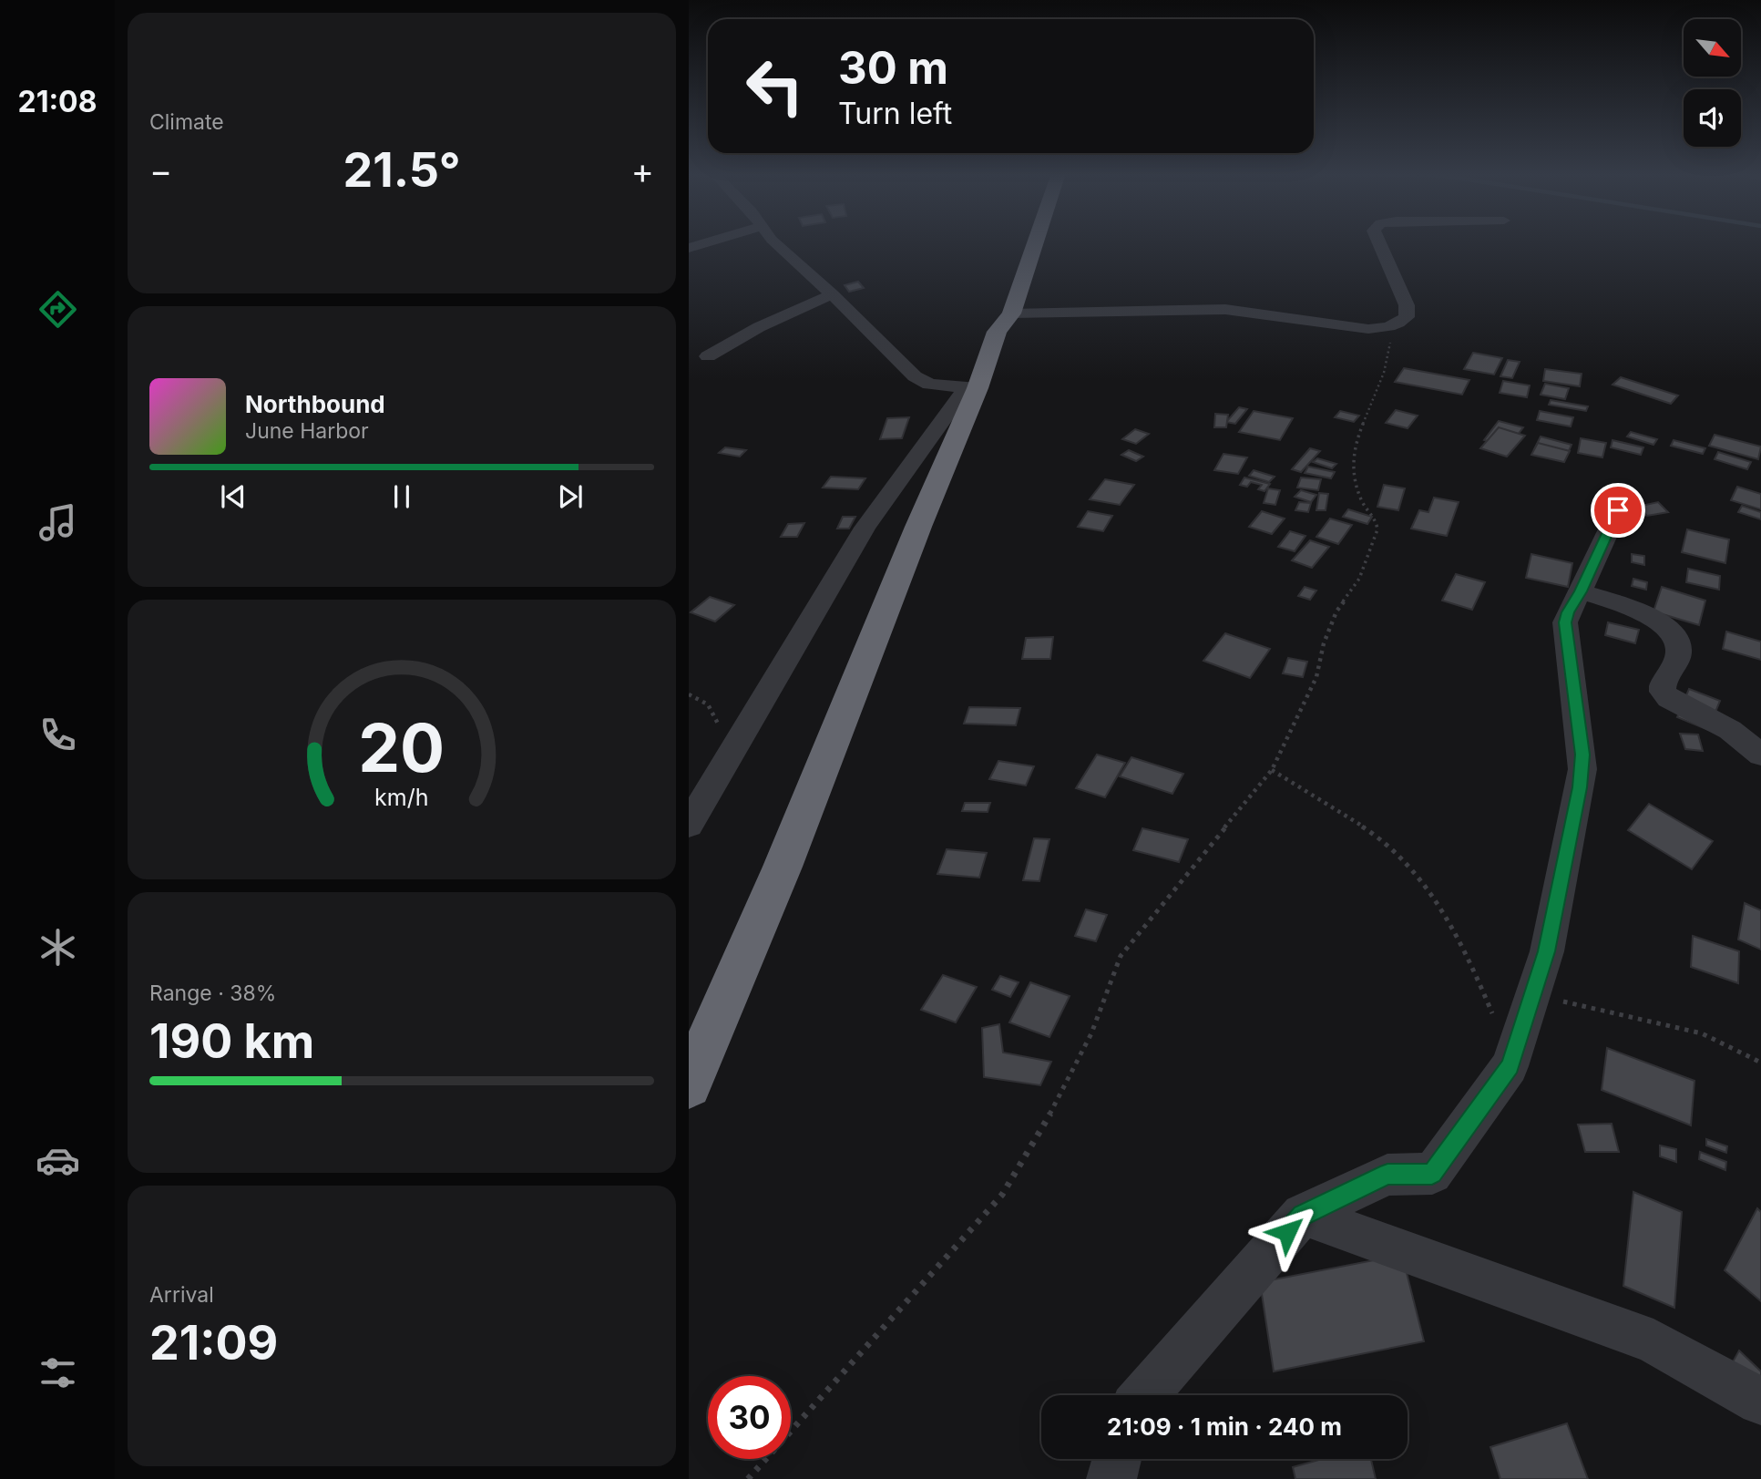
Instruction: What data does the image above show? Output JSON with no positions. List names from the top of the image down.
{
  "north": "bottom right",
  "page": {
    "tabs": "21:08",
    "tile": [
      "Climate",
      ["Range · 38%", "190 km"],
      ["Arrival", "21:09"]
    ],
    "turn": ["30 m", "Turn left"],
    "heat": ["−", "21.5°", "+"],
    "song": ["Northbound", "June Harbor"],
    "limit": "30",
    "trip": "21:09 · 1 min · 240 m",
    "gauge": ["20", "km/h"]
  }
}
